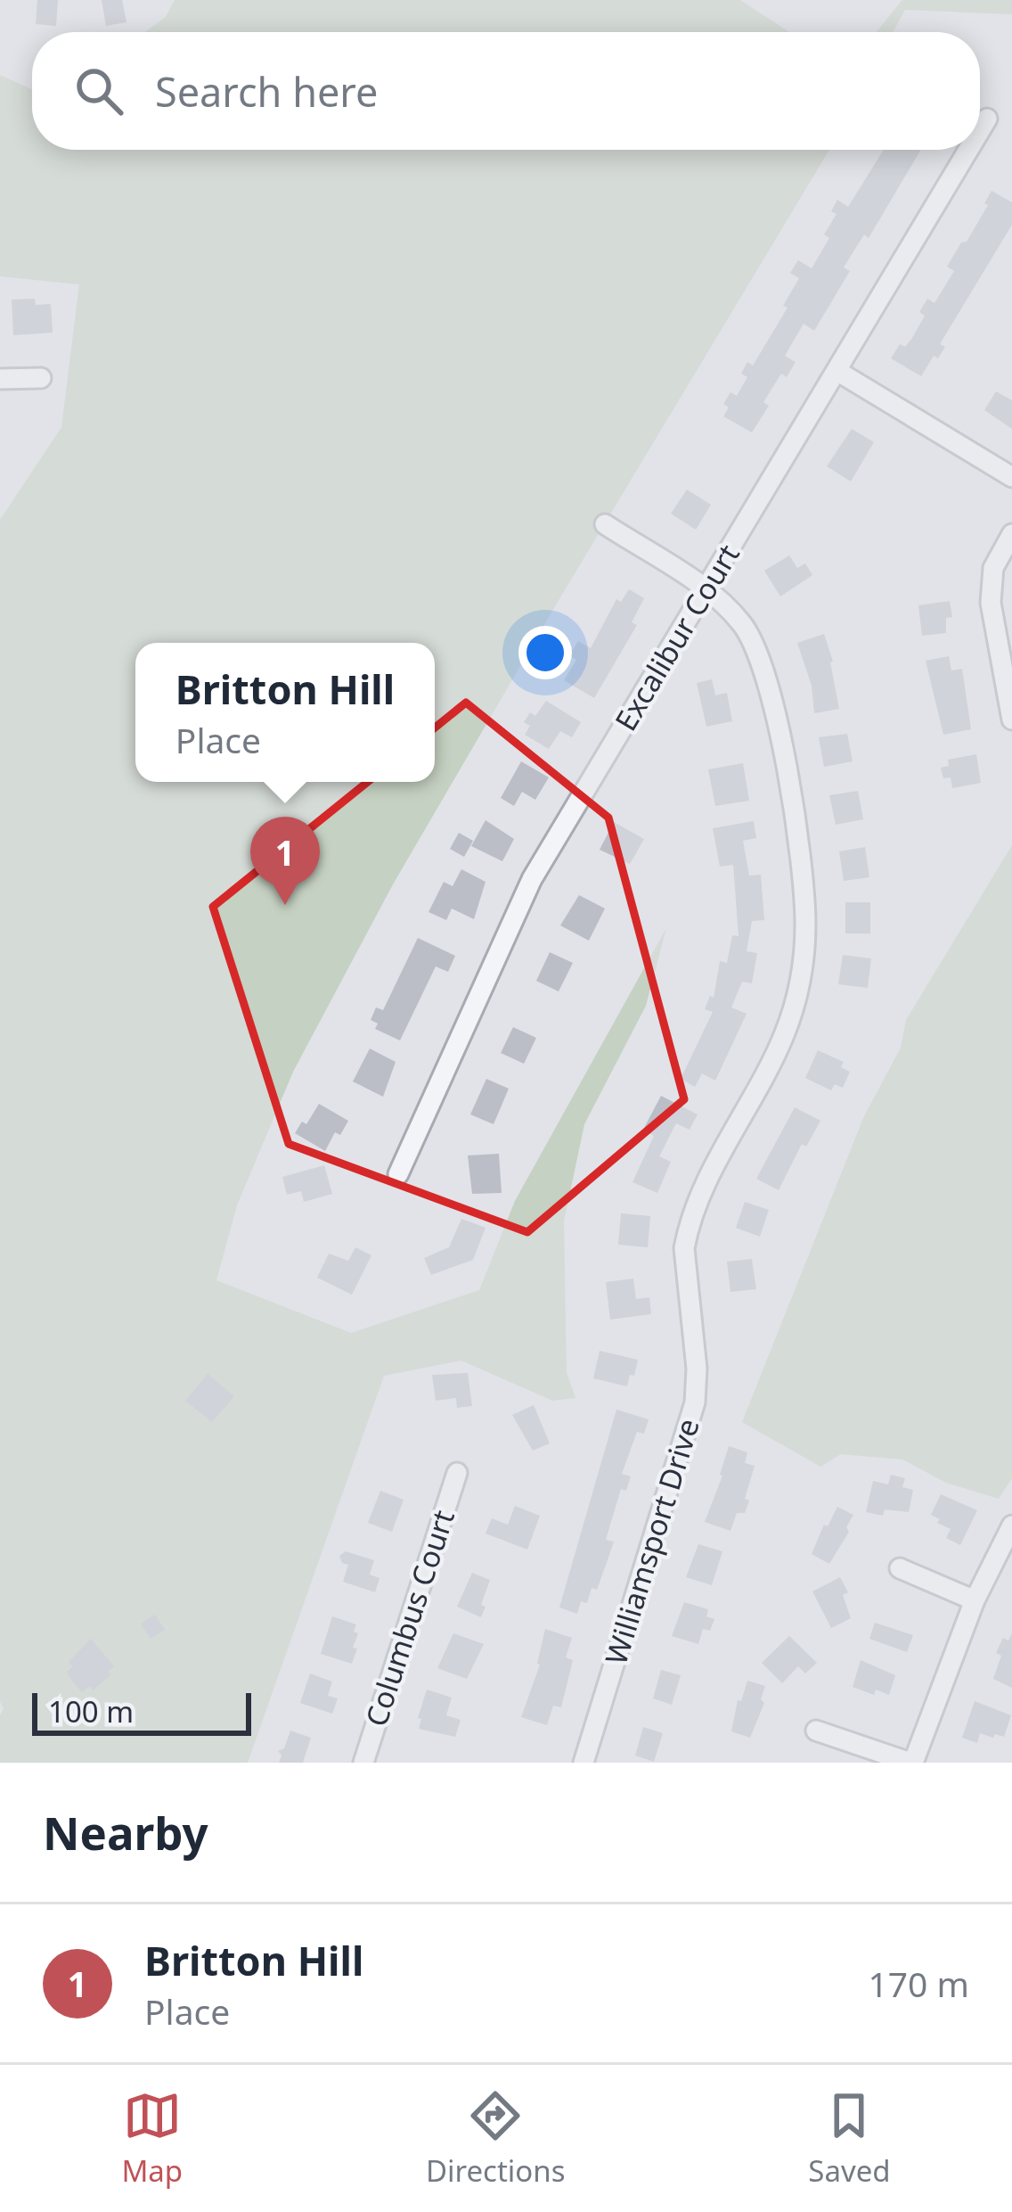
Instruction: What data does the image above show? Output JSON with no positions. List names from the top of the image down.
{
  "streets": {
    "street": ["Excalibur Court", "Williamsport Drive", "Columbus Court"]
  },
  "crossings": [
    ["Excalibur Court", "Williamsport Drive"]
  ],
  "scale_bar": "100 m",
  "page": {
    "search": "Search here",
    "popup": ["Britton Hill", "Place"],
    "pins": "1",
    "scale": "100 m",
    "heading": "Nearby",
    "list": [
      {
        "mark": "1",
        "name": "Britton Hill",
        "note": "Place",
        "value": "170 m"
      }
    ],
    "nav": ["Map", "Directions", "Saved"]
  }
}
